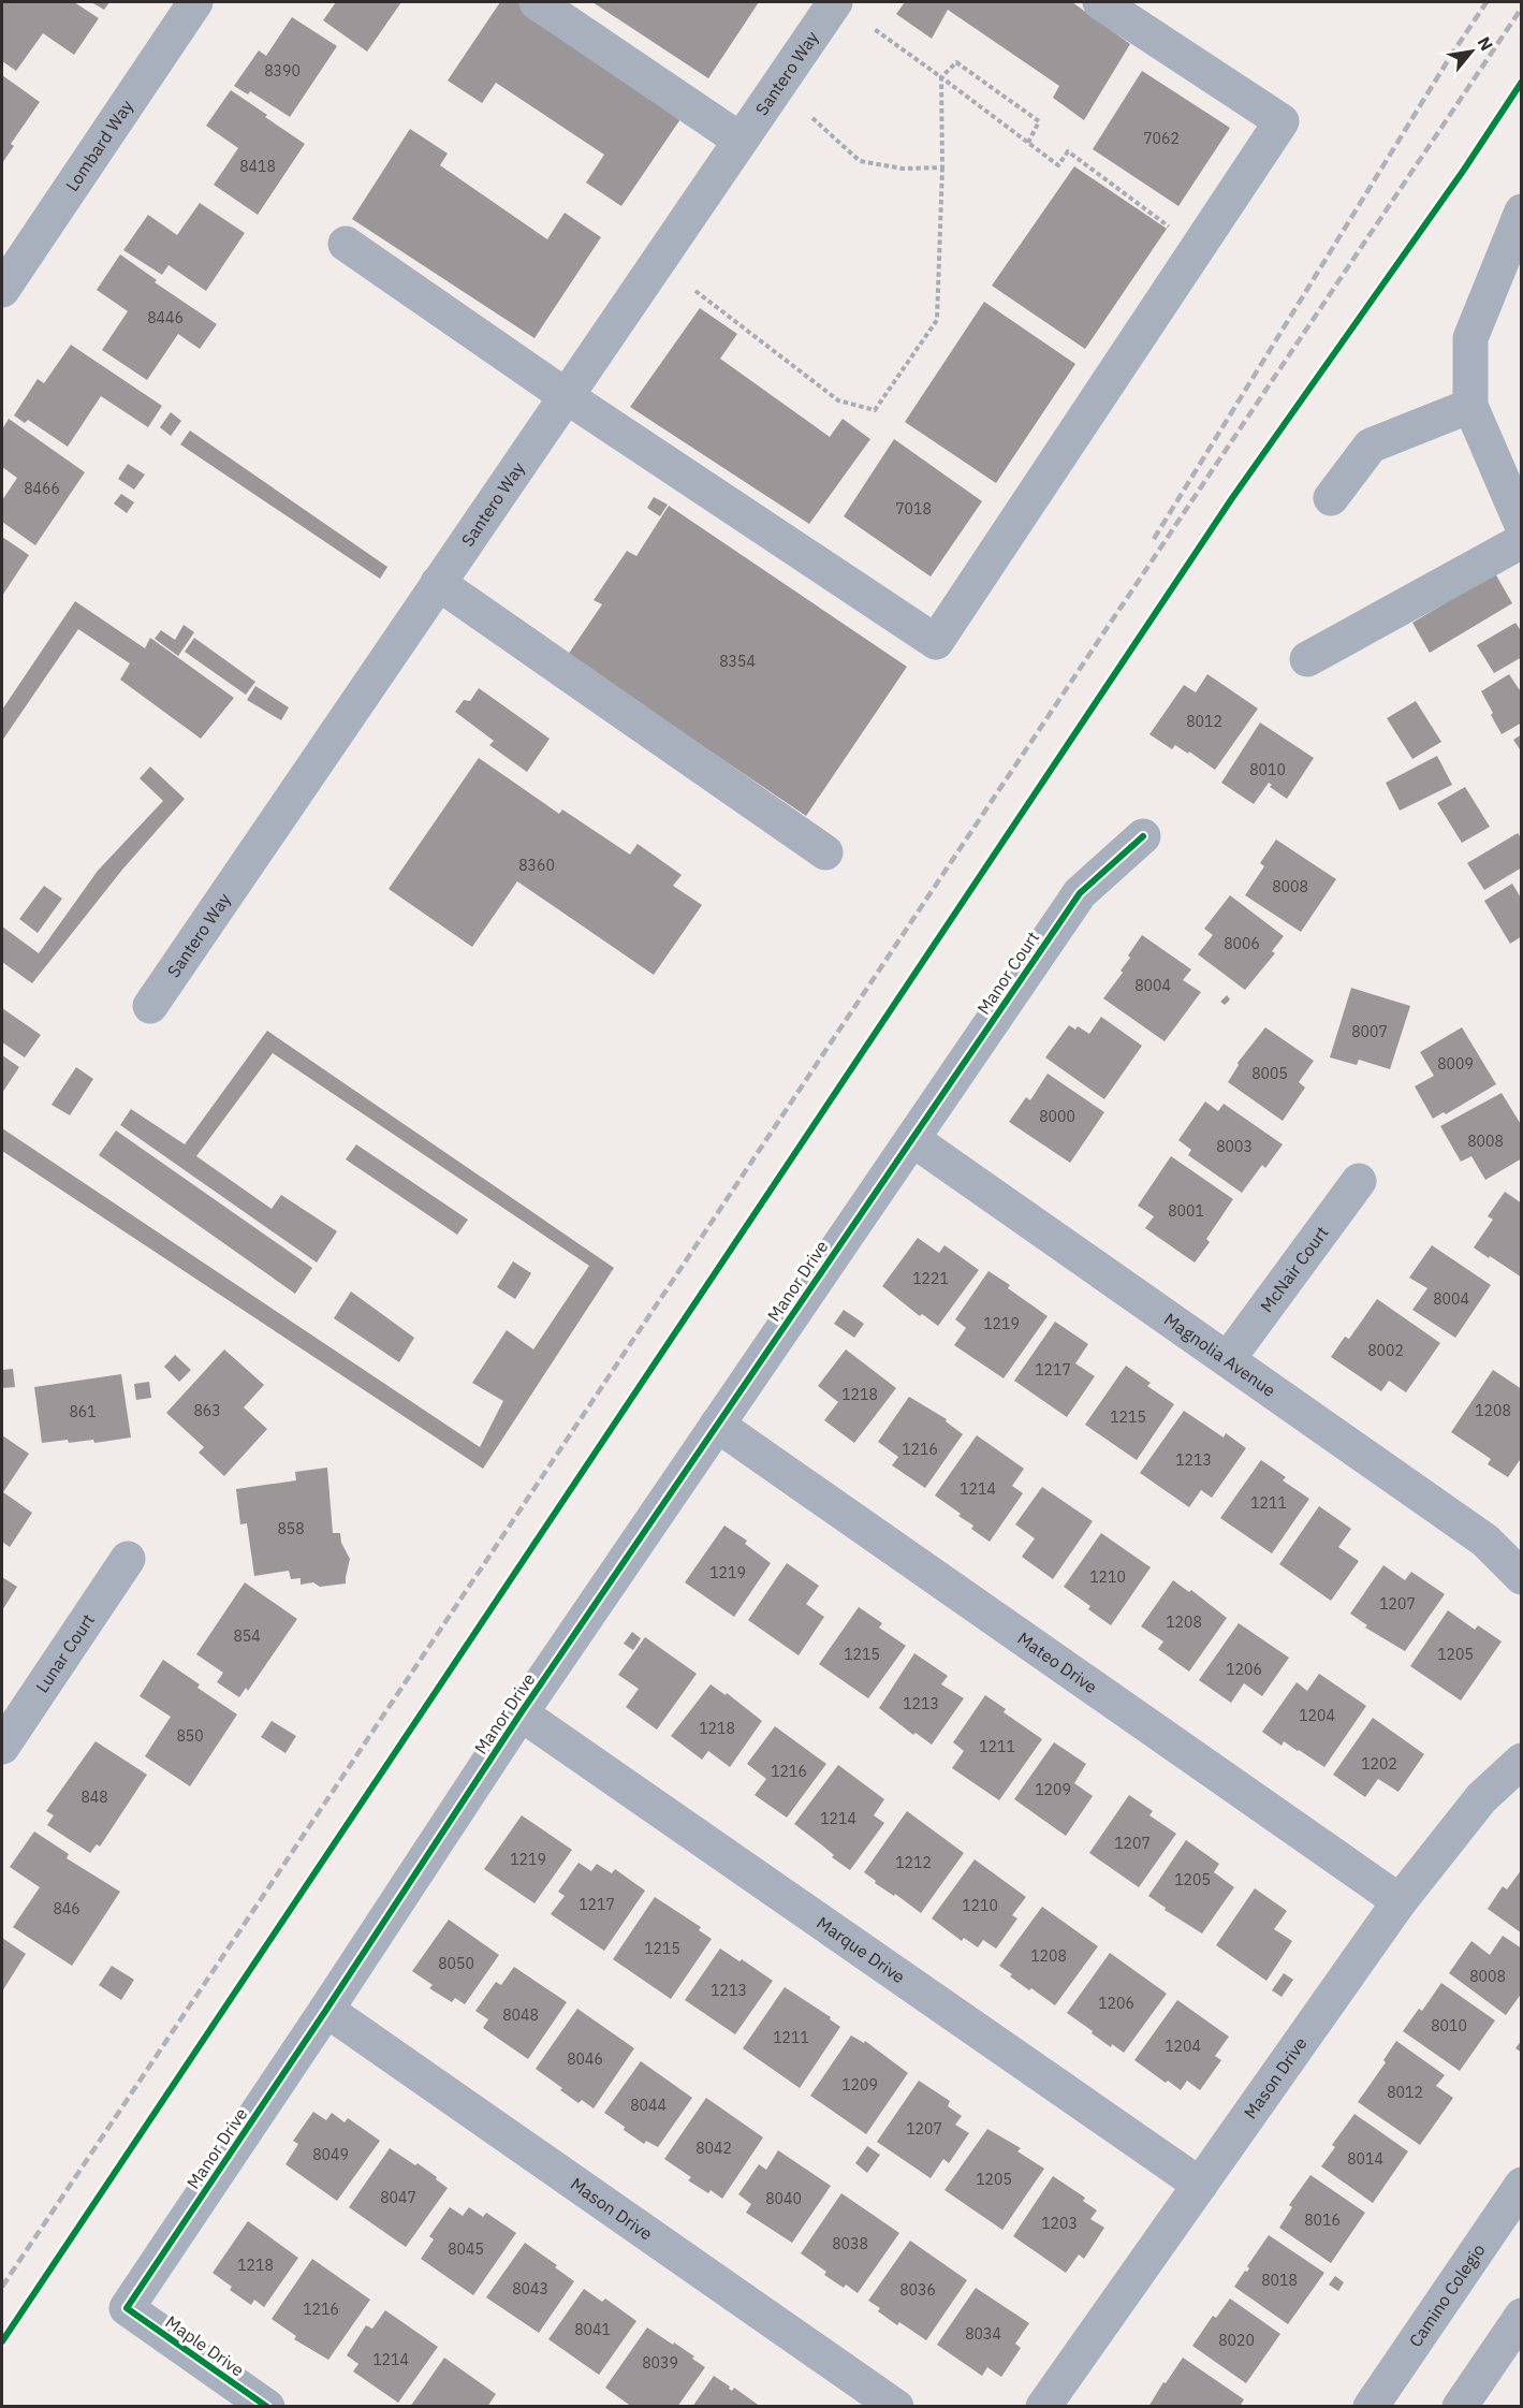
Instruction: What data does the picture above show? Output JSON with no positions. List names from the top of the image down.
{
  "streets": {
    "street": [
      "Santero Way",
      "Lombard Way",
      "Manor Court",
      "McNair Court",
      "Manor Drive",
      "Magnolia Avenue",
      "Lunar Court",
      "Mateo Drive",
      "Marque Drive",
      "Mason Drive",
      "Camino Colegio",
      "Maple Drive"
    ]
  },
  "crossings": [
    ["Manor Court", "Manor Drive"],
    ["Manor Court", "Magnolia Avenue"],
    ["McNair Court", "Magnolia Avenue"],
    ["Manor Drive", "Magnolia Avenue"],
    ["Manor Drive", "Mateo Drive"],
    ["Manor Drive", "Marque Drive"],
    ["Manor Drive", "Mason Drive"],
    ["Manor Drive", "Maple Drive"],
    ["Mateo Drive", "Mason Drive"],
    ["Marque Drive", "Mason Drive"]
  ],
  "house_numbers": [
    "8390",
    "7062",
    "8418",
    "8446",
    "8466",
    "7018",
    "8354",
    "8012",
    "8010",
    "8360",
    "8008",
    "8006",
    "8004",
    "8007",
    "8009",
    "8005",
    "8000",
    "8008",
    "8003",
    "8001",
    "1221",
    "8004",
    "1219",
    "8002",
    "1217",
    "1218",
    "863",
    "1208",
    "861",
    "1215",
    "1216",
    "1213",
    "1214",
    "1211",
    "858",
    "1219",
    "1210",
    "1207",
    "1208",
    "854",
    "1215",
    "1205",
    "1206",
    "1213",
    "1204",
    "1218",
    "850",
    "1211",
    "1202",
    "1216",
    "1209",
    "848",
    "1214",
    "1207",
    "1219",
    "1212",
    "1205",
    "1217",
    "1210",
    "846",
    "1215",
    "1208",
    "8050",
    "8008",
    "1213",
    "1206",
    "8048",
    "8010",
    "1211",
    "1204",
    "8046",
    "1209",
    "8012",
    "8044",
    "1207",
    "8042",
    "8049",
    "8014",
    "1205",
    "8047",
    "8040",
    "8016",
    "1203",
    "8038",
    "8045",
    "1218",
    "8018",
    "8043",
    "8036",
    "1216",
    "8041",
    "8034",
    "8020",
    "1214",
    "8039"
  ],
  "north": "top right"
}
